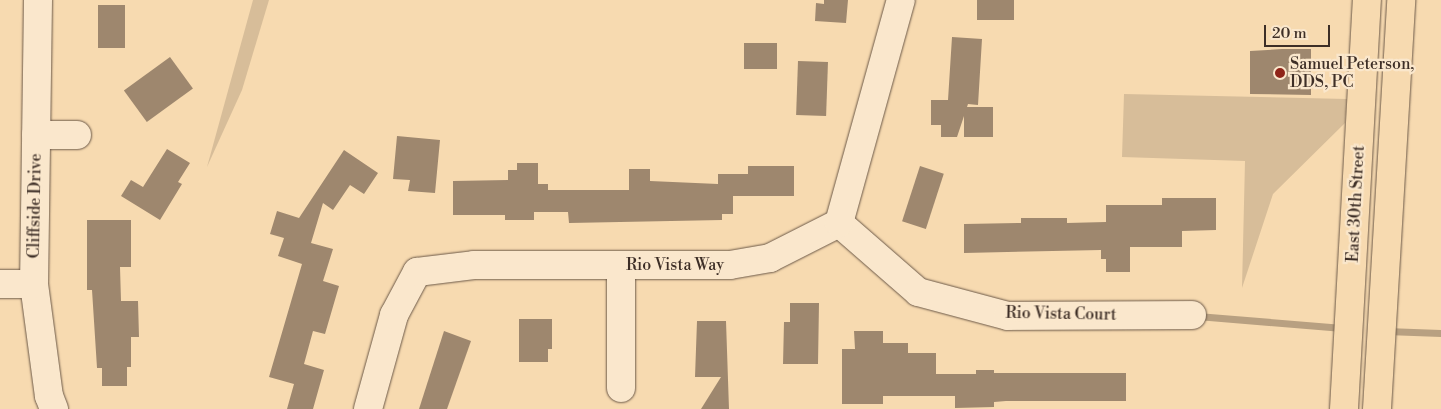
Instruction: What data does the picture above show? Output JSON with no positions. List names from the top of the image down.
{
  "streets": {
    "main road": ["East 30th Street"],
    "street": ["Cliffside Drive", "Rio Vista Way", "Rio Vista Court"]
  },
  "crossings": [
    ["Rio Vista Way", "Rio Vista Court"]
  ],
  "places": ["Samuel Peterson, DDS, PC"],
  "scale_bar": "20 m"
}
